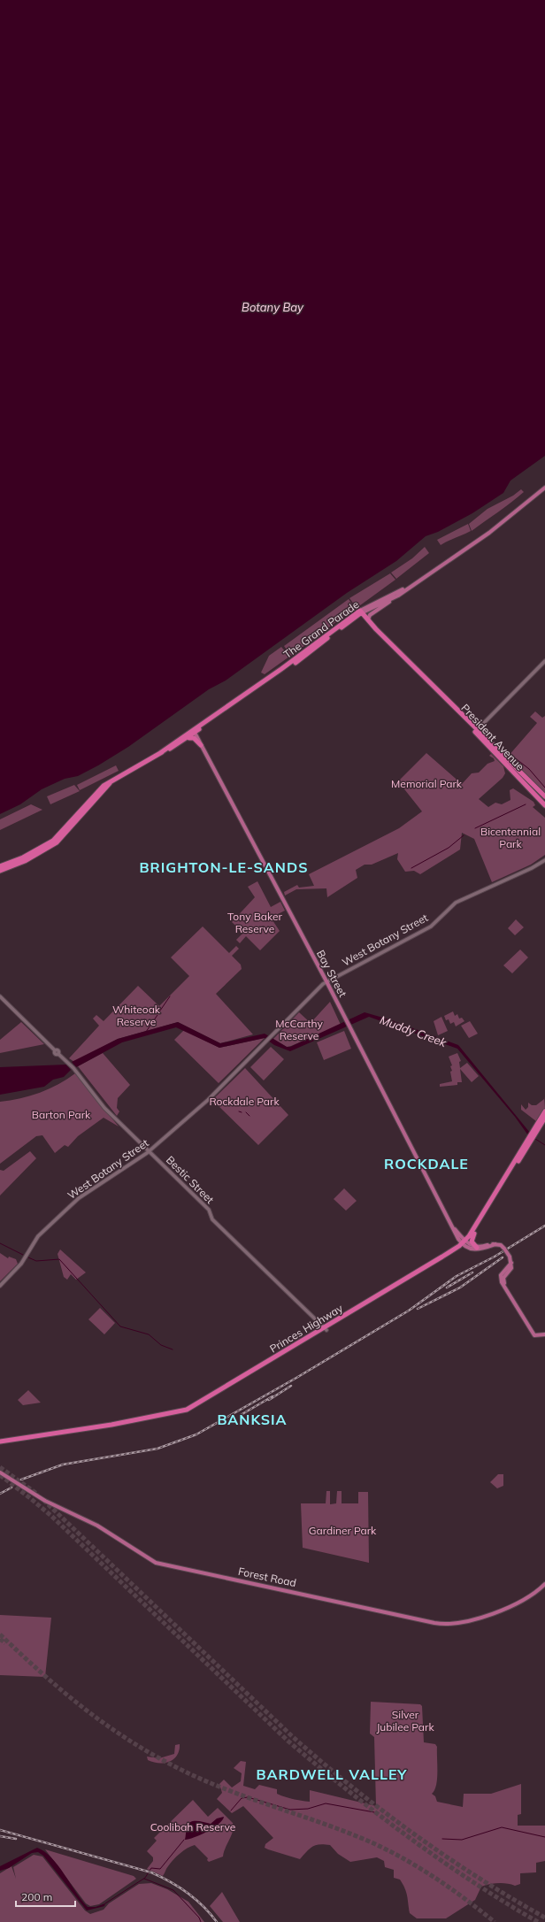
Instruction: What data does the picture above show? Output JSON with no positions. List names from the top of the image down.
{
  "streets": {
    "highway": ["The Grand Parade", "President Avenue", "Princes Highway"],
    "main road": [
      "West Botany Street",
      "Bay Street",
      "Bestic Street",
      "Forest Road"
    ]
  },
  "crossings": [
    ["The Grand Parade", "President Avenue"],
    ["The Grand Parade", "Bay Street"],
    ["West Botany Street", "Bay Street"],
    ["West Botany Street", "Bestic Street"],
    ["Bay Street", "Princes Highway"],
    ["Bestic Street", "Princes Highway"]
  ],
  "districts": [
    "BRIGHTON-LE-SANDS",
    "ROCKDALE",
    "BANKSIA",
    "BARDWELL VALLEY"
  ],
  "water": ["Botany Bay", "Muddy Creek"],
  "parks": [
    "Memorial Park",
    "Bicentennial Park",
    "Tony Baker Reserve",
    "Whiteoak Reserve",
    "McCarthy Reserve",
    "Rockdale Park",
    "Barton Park",
    "Gardiner Park",
    "Silver Jubilee Park",
    "Coolibah Reserve"
  ],
  "scale_bar": "200 m"
}
